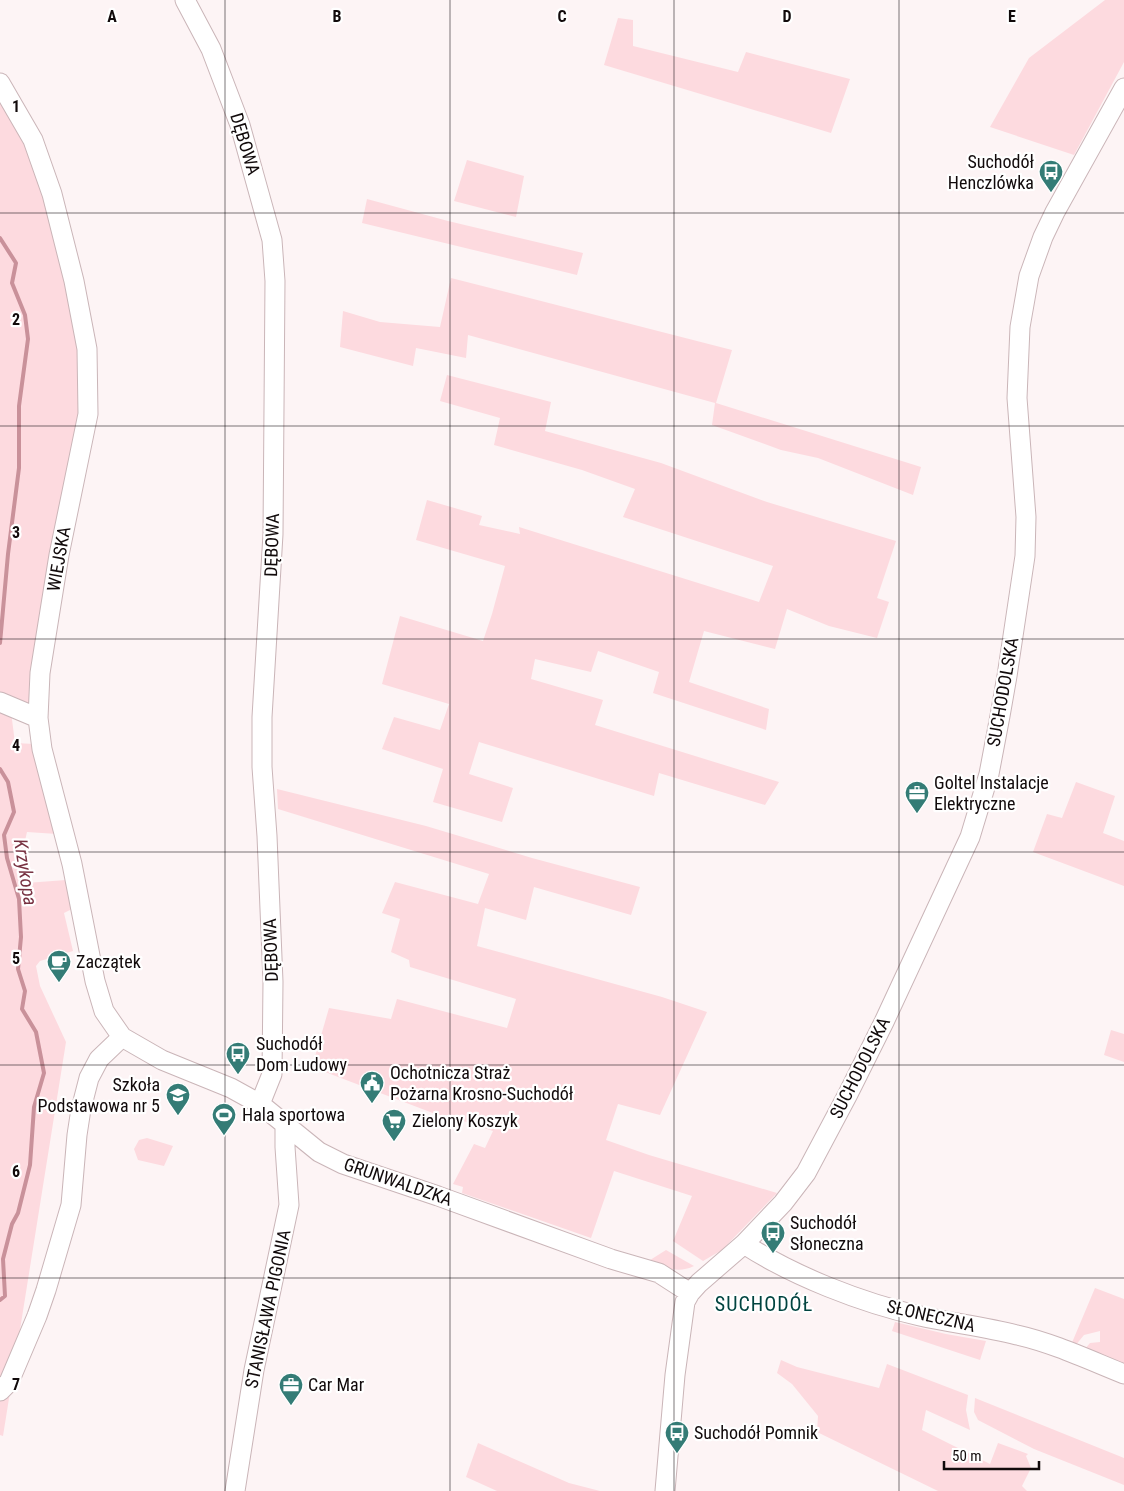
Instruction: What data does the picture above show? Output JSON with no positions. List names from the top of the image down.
{
  "streets": {
    "street": [
      "DĘBOWA",
      "WIEJSKA",
      "SUCHODOLSKA",
      "GRUNWALDZKA",
      "STANISŁAWA PIGONIA",
      "SŁONECZNA"
    ]
  },
  "crossings": [
    ["DĘBOWA", "GRUNWALDZKA"],
    ["WIEJSKA", "GRUNWALDZKA"],
    ["SUCHODOLSKA", "GRUNWALDZKA"],
    ["SUCHODOLSKA", "SŁONECZNA"],
    ["GRUNWALDZKA", "STANISŁAWA PIGONIA"]
  ],
  "districts": ["SUCHODÓŁ"],
  "water": ["Krzykopa"],
  "places": {
    "bus stop": [
      "Suchodół Henczlówka",
      "Suchodół Dom Ludowy",
      "Suchodół Słoneczna",
      "Suchodół Pomnik"
    ],
    "office": ["Goltel Instalacje Elektryczne", "Car Mar"],
    "cafe": ["Zaczątek"],
    "public building": ["Ochotnicza Straż Pożarna Krosno-Suchodół"],
    "school or university": ["Szkoła Podstawowa nr 5"],
    "sports": ["Hala sportowa"],
    "supermarket": ["Zielony Koszyk"]
  },
  "scale_bar": "50 m",
  "grid": {
    "columns": [
      "A",
      "B",
      "C",
      "D",
      "E"
    ],
    "rows": [
      "1",
      "2",
      "3",
      "4",
      "5",
      "6",
      "7"
    ]
  }
}
